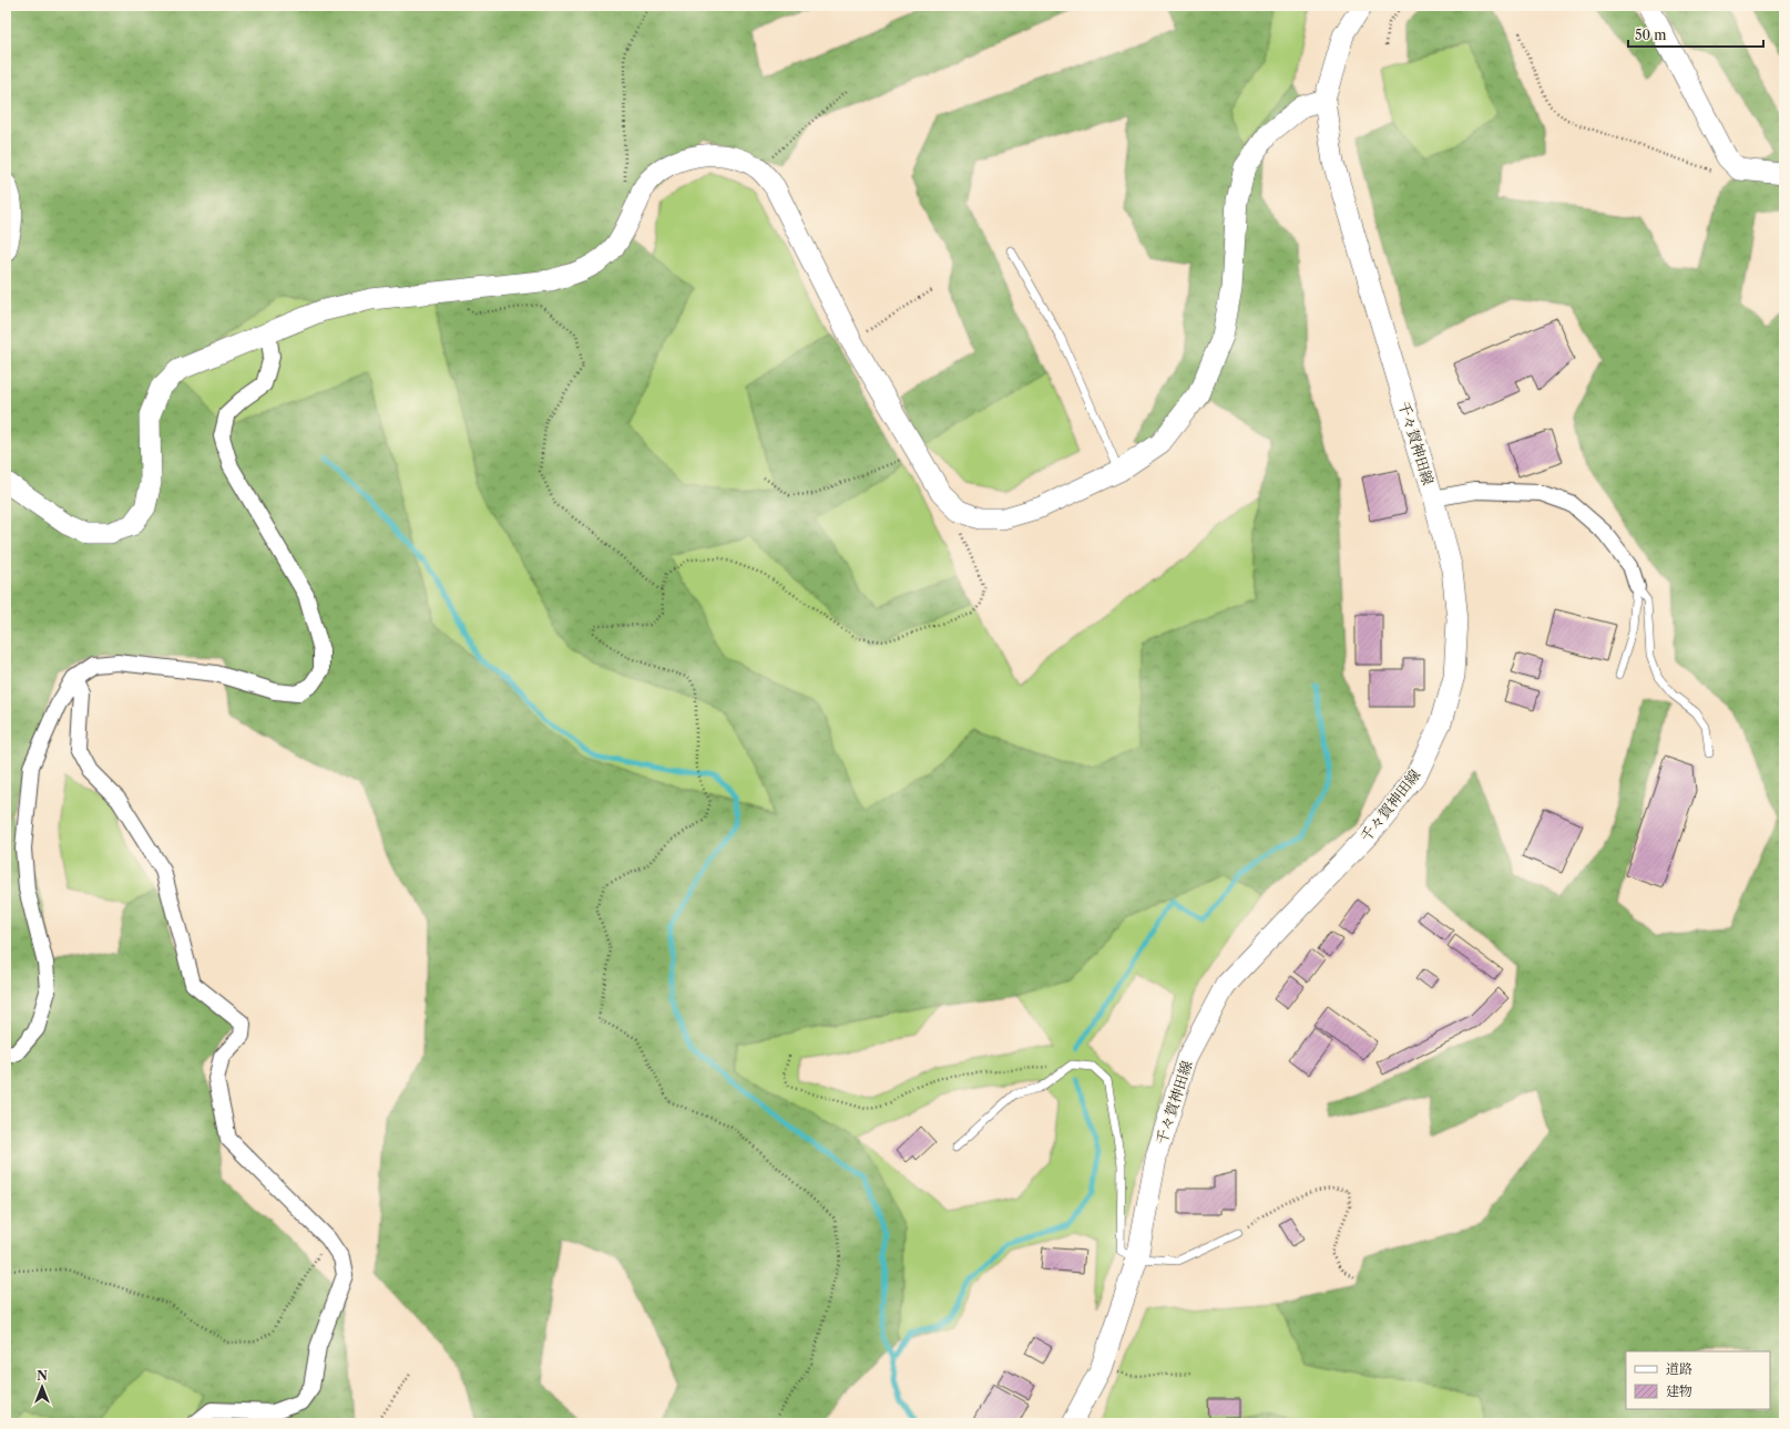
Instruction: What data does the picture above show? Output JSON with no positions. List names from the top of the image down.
{
  "streets": {
    "street": ["千々賀神田線"]
  },
  "legend": ["道路", "建物"],
  "scale_bar": "50 m",
  "north": "top"
}
